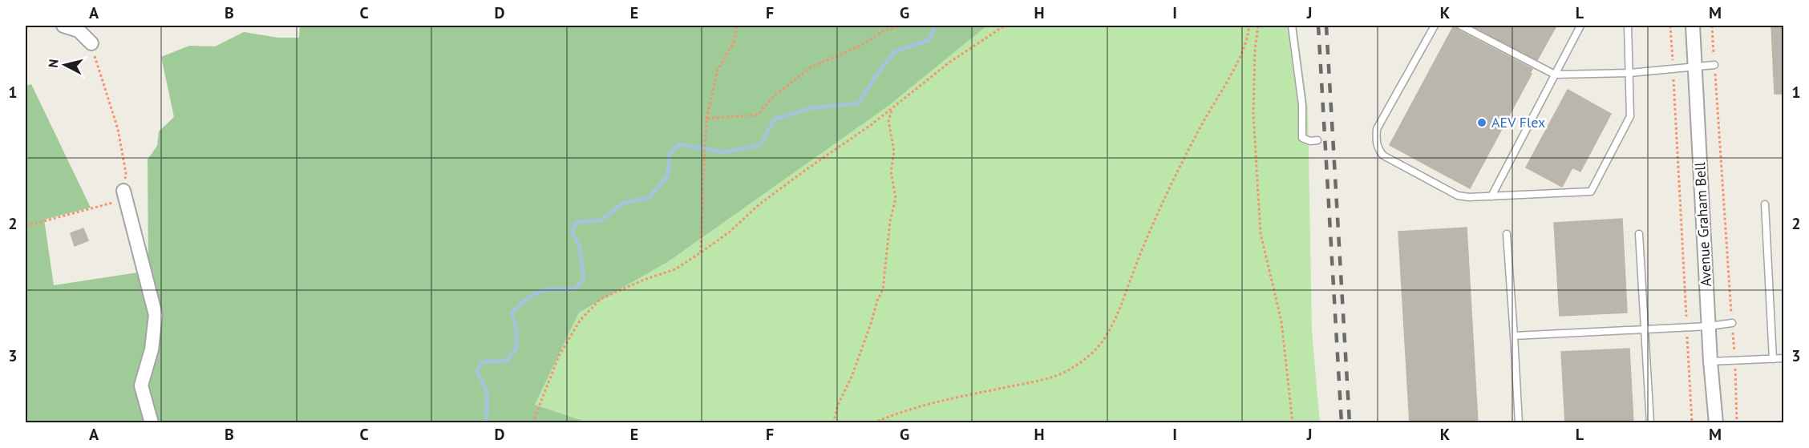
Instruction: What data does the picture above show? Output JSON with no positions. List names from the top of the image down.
{
  "streets": {
    "street": ["Avenue Graham Bell"]
  },
  "places": ["AEV Flex"],
  "north": "left",
  "grid": {
    "columns": [
      "A",
      "B",
      "C",
      "D",
      "E",
      "F",
      "G",
      "H",
      "I",
      "J",
      "K",
      "L",
      "M"
    ],
    "rows": ["1", "2", "3"]
  }
}
